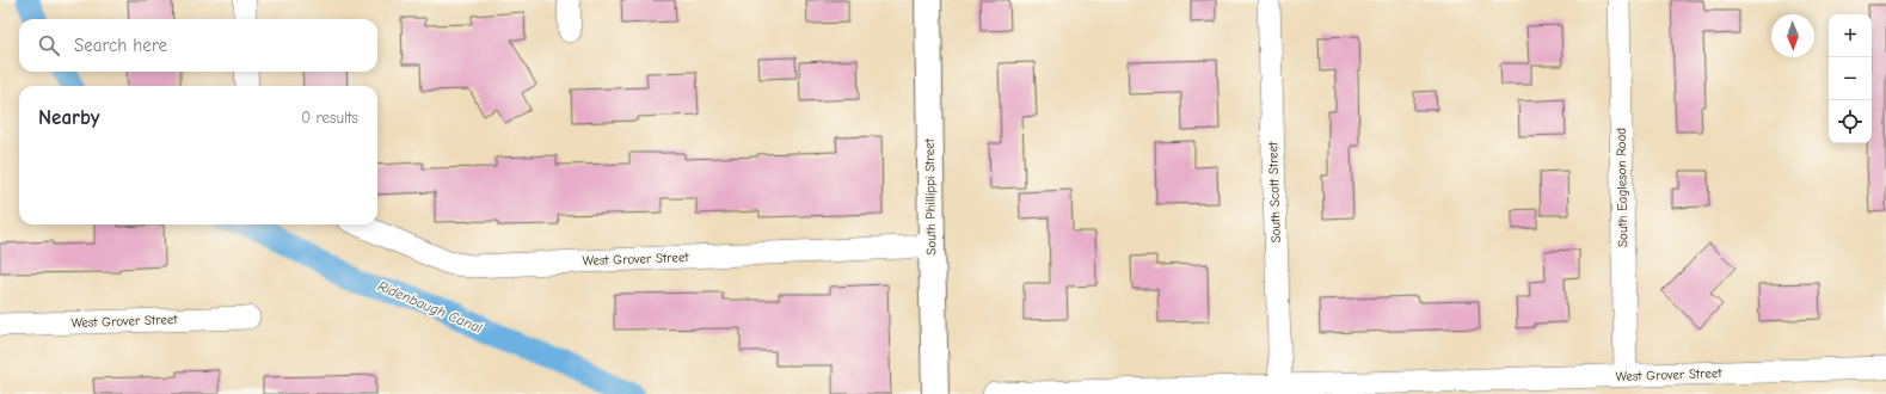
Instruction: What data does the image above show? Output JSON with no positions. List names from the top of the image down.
{
  "streets": {
    "street": [
      "South Eagleson Road",
      "South Scott Street",
      "South Phillippi Street",
      "West Grover Street"
    ]
  },
  "crossings": [
    ["South Eagleson Road", "West Grover Street"],
    ["South Scott Street", "West Grover Street"],
    ["South Phillippi Street", "West Grover Street"]
  ],
  "water": ["Ridenbaugh Canal"],
  "north": "bottom",
  "page": {
    "map_buttons": ["+", "−"],
    "search": "Search here",
    "heading": ["Nearby", "0 results"]
  }
}
